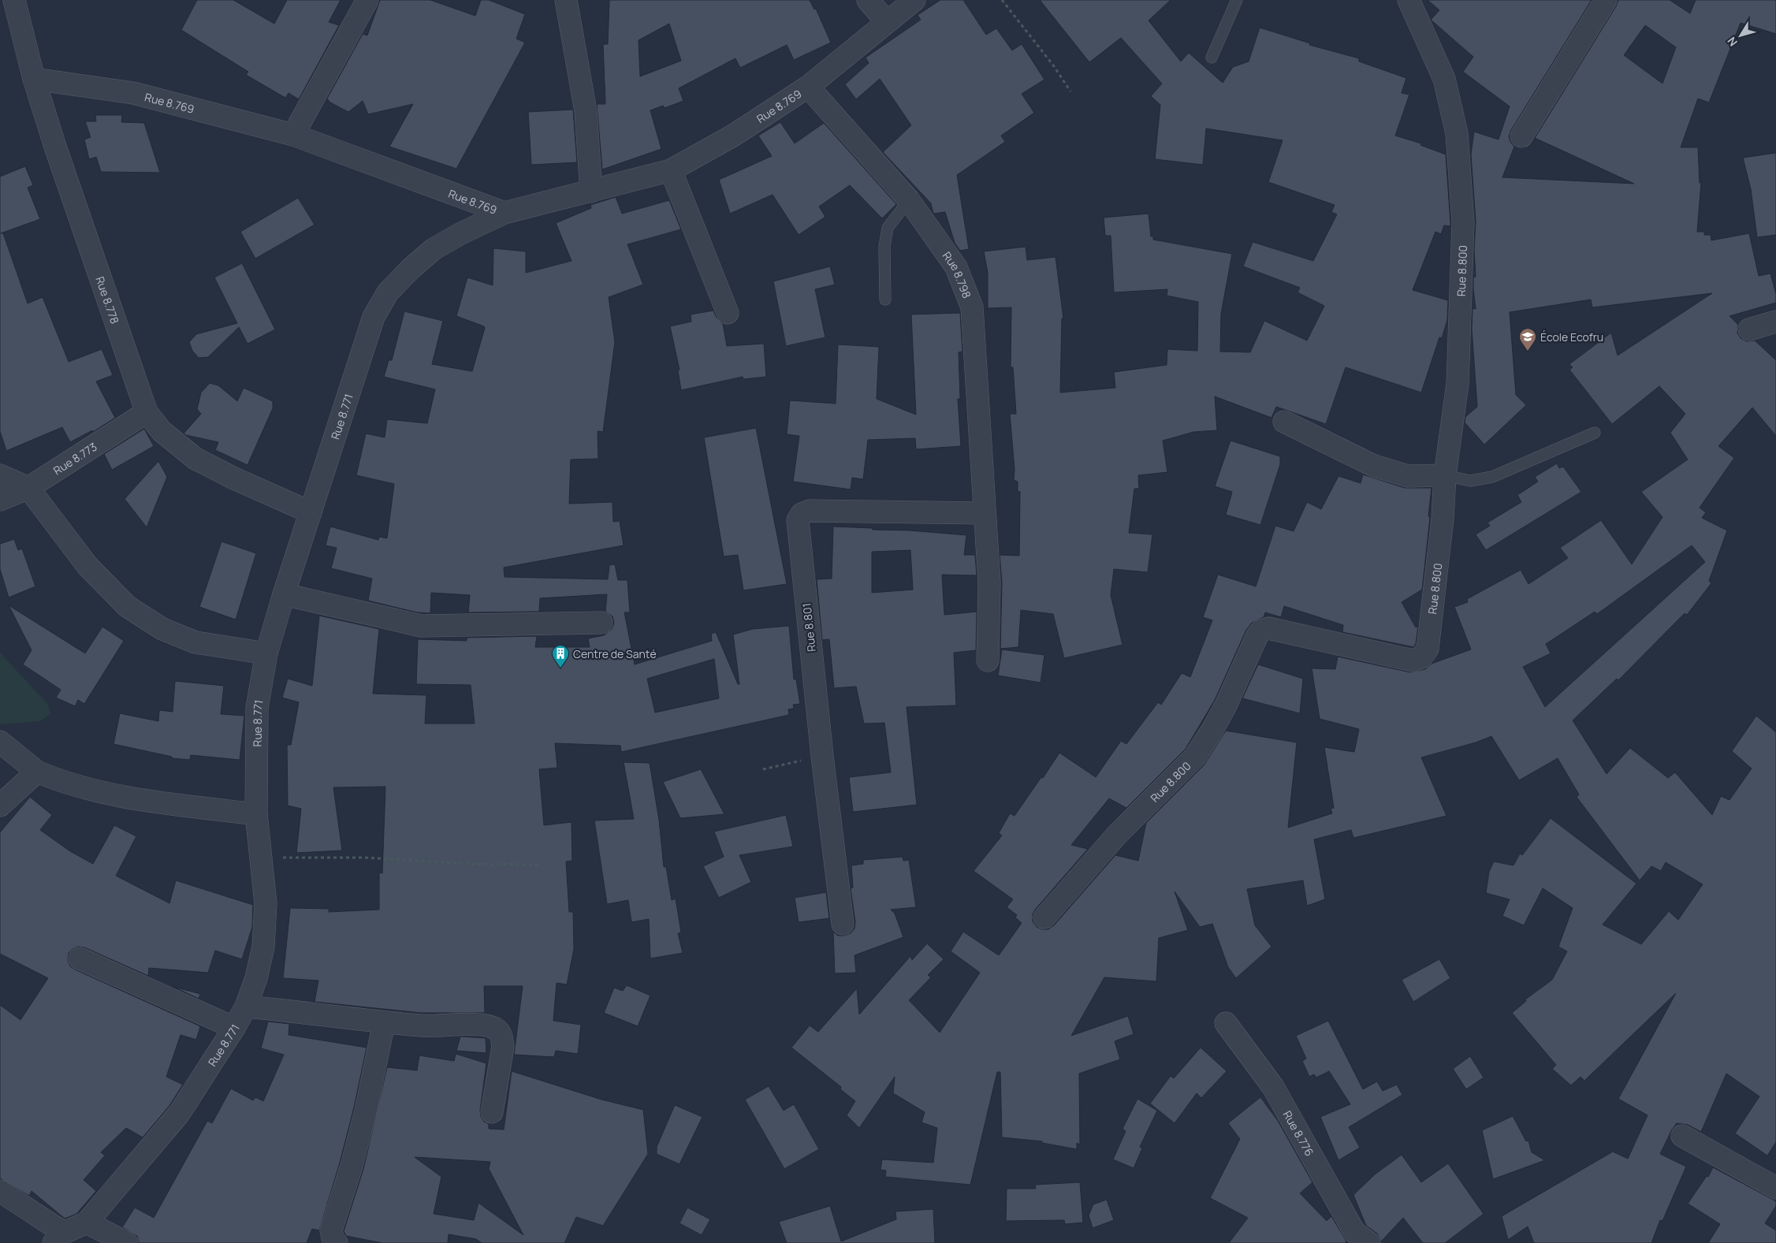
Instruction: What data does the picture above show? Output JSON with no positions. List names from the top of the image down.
{
  "streets": {
    "street": [
      "Rue 8.769",
      "Rue 8.800",
      "Rue 8.798",
      "Rue 8.778",
      "Rue 8.771",
      "Rue 8.773",
      "Rue 8.801",
      "Rue 8.776"
    ]
  },
  "crossings": [
    ["Rue 8.769", "Rue 8.798"],
    ["Rue 8.769", "Rue 8.778"],
    ["Rue 8.769", "Rue 8.771"],
    ["Rue 8.798", "Rue 8.801"],
    ["Rue 8.778", "Rue 8.771"],
    ["Rue 8.778", "Rue 8.773"]
  ],
  "places": {
    "school or university": ["École Ecofru"],
    "building": ["Centre de Santé"]
  },
  "north": "bottom left"
}
